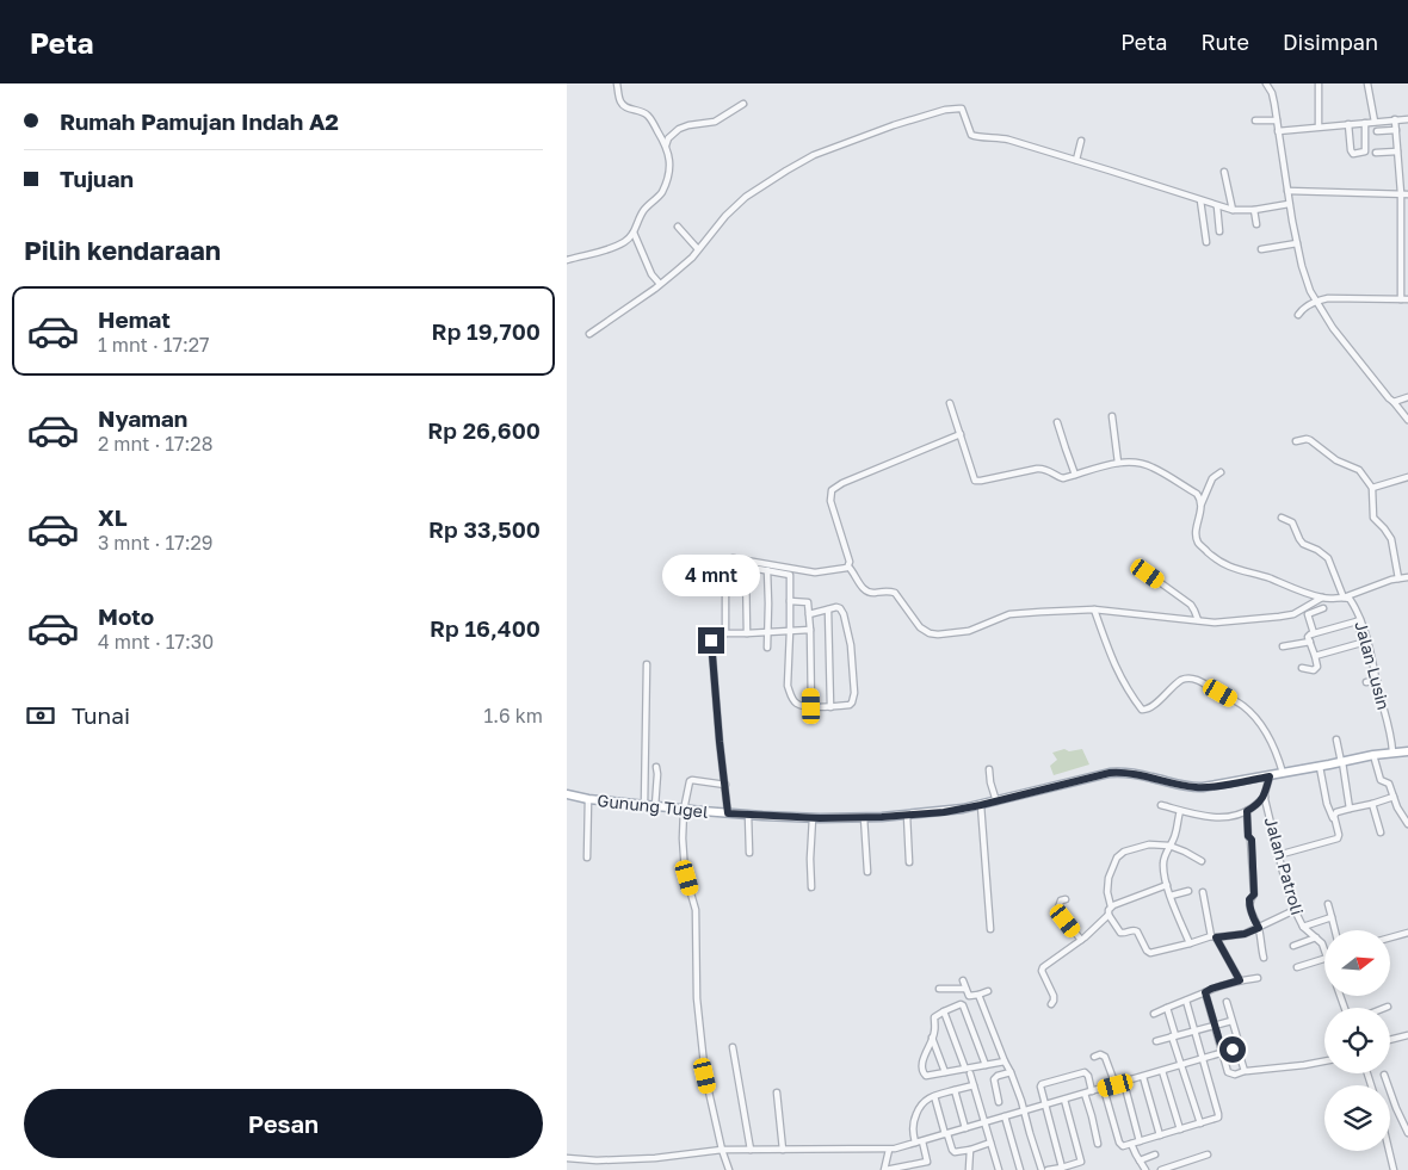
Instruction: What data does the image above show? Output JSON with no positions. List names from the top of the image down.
{
  "streets": {
    "main road": ["Gunung Tugel"],
    "street": ["Jalan Lusin", "Jalan Patroli"]
  },
  "crossings": [
    ["Jalan Lusin", "Gunung Tugel"],
    ["Gunung Tugel", "Jalan Patroli"]
  ],
  "north": "right",
  "page": {
    "header": "Peta",
    "nav": ["Peta", "Rute", "Disimpan"],
    "banner": ["Rumah Pamujan Indah A2", "Tujuan"],
    "heading": "Pilih kendaraan",
    "list": [
      {
        "name": "Hemat",
        "note": "1 mnt · 17:27",
        "value": "Rp 19,700"
      },
      {
        "name": "Nyaman",
        "note": "2 mnt · 17:28",
        "value": "Rp 26,600"
      },
      {
        "name": "XL",
        "note": "3 mnt · 17:29",
        "value": "Rp 33,500"
      },
      {
        "name": "Moto",
        "note": "4 mnt · 17:30",
        "value": "Rp 16,400"
      }
    ],
    "bubble": "4 mnt",
    "pay": ["Tunai", "1.6 km"],
    "buttons": "Pesan"
  }
}
